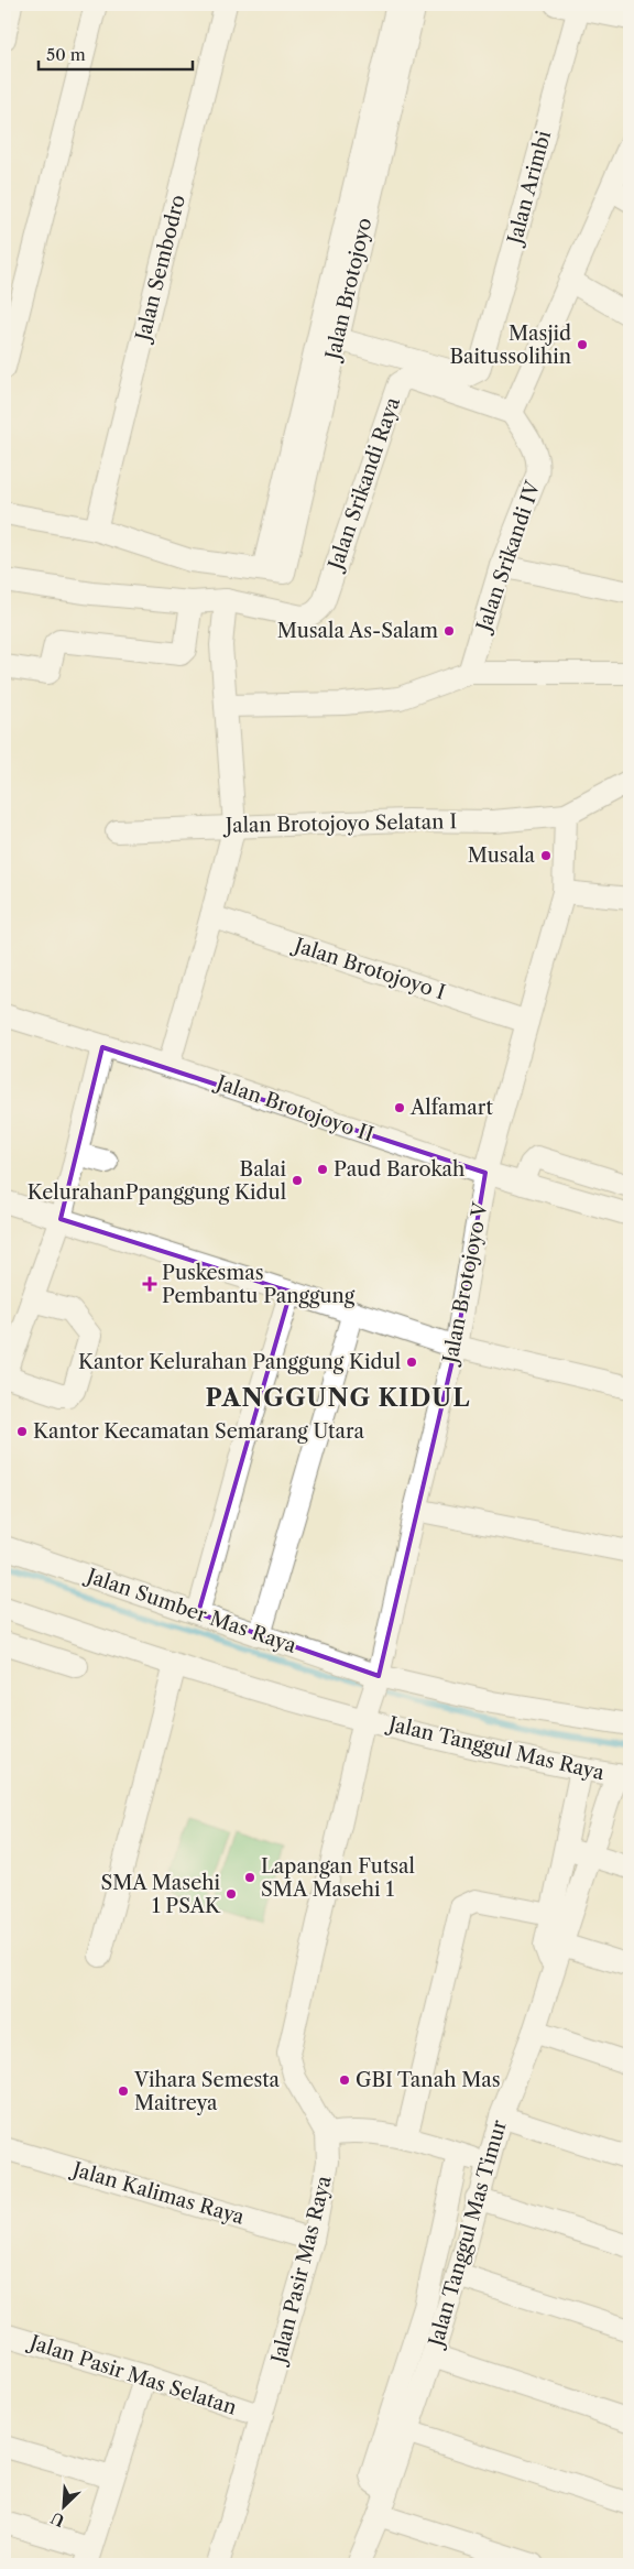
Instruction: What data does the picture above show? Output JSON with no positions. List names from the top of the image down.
{
  "streets": {
    "street": [
      "Jalan Arimbi",
      "Jalan Sembodro",
      "Jalan Brotojoyo",
      "Jalan Srikandi Raya",
      "Jalan Srikandi IV",
      "Jalan Brotojoyo Selatan I",
      "Jalan Brotojoyo I",
      "Jalan Brotojoyo II",
      "Jalan Brotojoyo V",
      "Jalan Sumber Mas Raya",
      "Jalan Tanggul Mas Raya",
      "Jalan Kalimas Raya",
      "Jalan Tanggul Mas Timur",
      "Jalan Pasir Mas Raya",
      "Jalan Pasir Mas Selatan"
    ]
  },
  "crossings": [
    ["Jalan Arimbi", "Jalan Brotojoyo"],
    ["Jalan Srikandi Raya", "Jalan Srikandi IV"],
    ["Jalan Brotojoyo Selatan I", "Jalan Brotojoyo V"],
    ["Jalan Brotojoyo I", "Jalan Brotojoyo V"],
    ["Jalan Brotojoyo II", "Jalan Brotojoyo V"],
    ["Jalan Brotojoyo V", "Jalan Sumber Mas Raya"],
    ["Jalan Brotojoyo V", "Jalan Tanggul Mas Raya"],
    ["Jalan Brotojoyo V", "Jalan Pasir Mas Raya"],
    ["Jalan Tanggul Mas Raya", "Jalan Tanggul Mas Timur"],
    ["Jalan Tanggul Mas Raya", "Jalan Pasir Mas Raya"],
    ["Jalan Kalimas Raya", "Jalan Pasir Mas Raya"],
    ["Jalan Pasir Mas Raya", "Jalan Pasir Mas Selatan"]
  ],
  "districts": ["PANGGUNG KIDUL"],
  "places": {
    "other": [
      "Masjid Baitussolihin",
      "Musala As-Salam",
      "Musala",
      "Alfamart",
      "Paud Barokah",
      "Balai KelurahanPpanggung Kidul",
      "Kantor Kelurahan Panggung Kidul",
      "Kantor Kecamatan Semarang Utara",
      "Lapangan Futsal SMA Masehi 1",
      "SMA Masehi 1 PSAK",
      "GBI Tanah Mas",
      "Vihara Semesta Maitreya"
    ],
    "health": ["Puskesmas Pembantu Panggung"]
  },
  "scale_bar": "50 m",
  "north": "bottom left"
}
